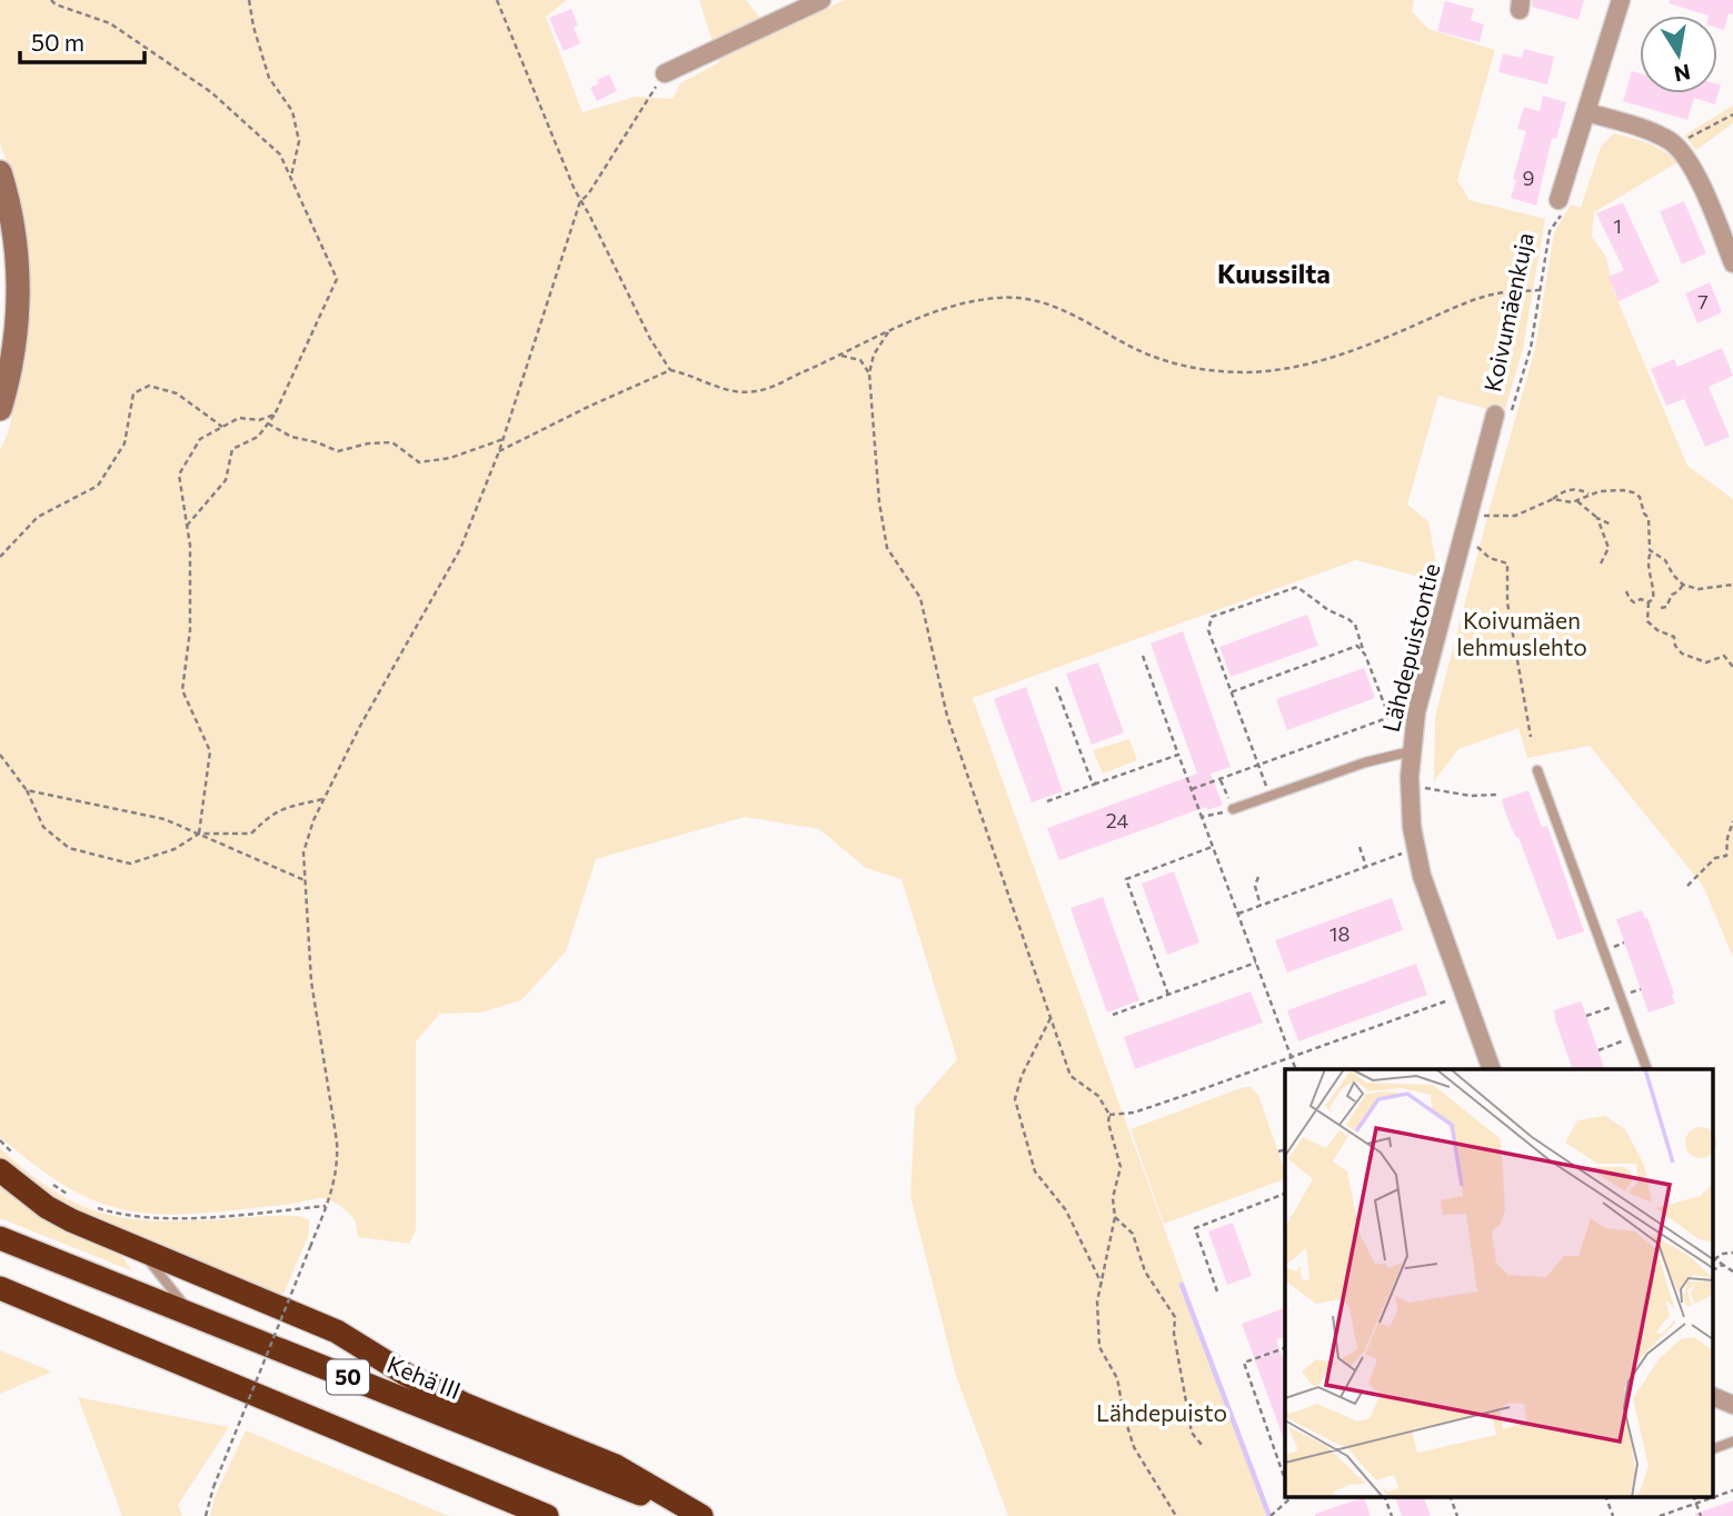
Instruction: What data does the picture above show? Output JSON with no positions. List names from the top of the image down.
{
  "streets": {
    "highway": ["50", "Kehä III"],
    "street": ["Lähdepuistontie"],
    "path": ["Koivumäenkuja"]
  },
  "crossings": [
    ["Koivumäenkuja", "Lähdepuistontie"]
  ],
  "districts": ["Kuussilta"],
  "parks": ["Koivumäen lehmuslehto", "Lähdepuisto"],
  "house_numbers": [
    "9",
    "1",
    "7",
    "24",
    "18"
  ],
  "scale_bar": "50 m",
  "north": "bottom"
}
